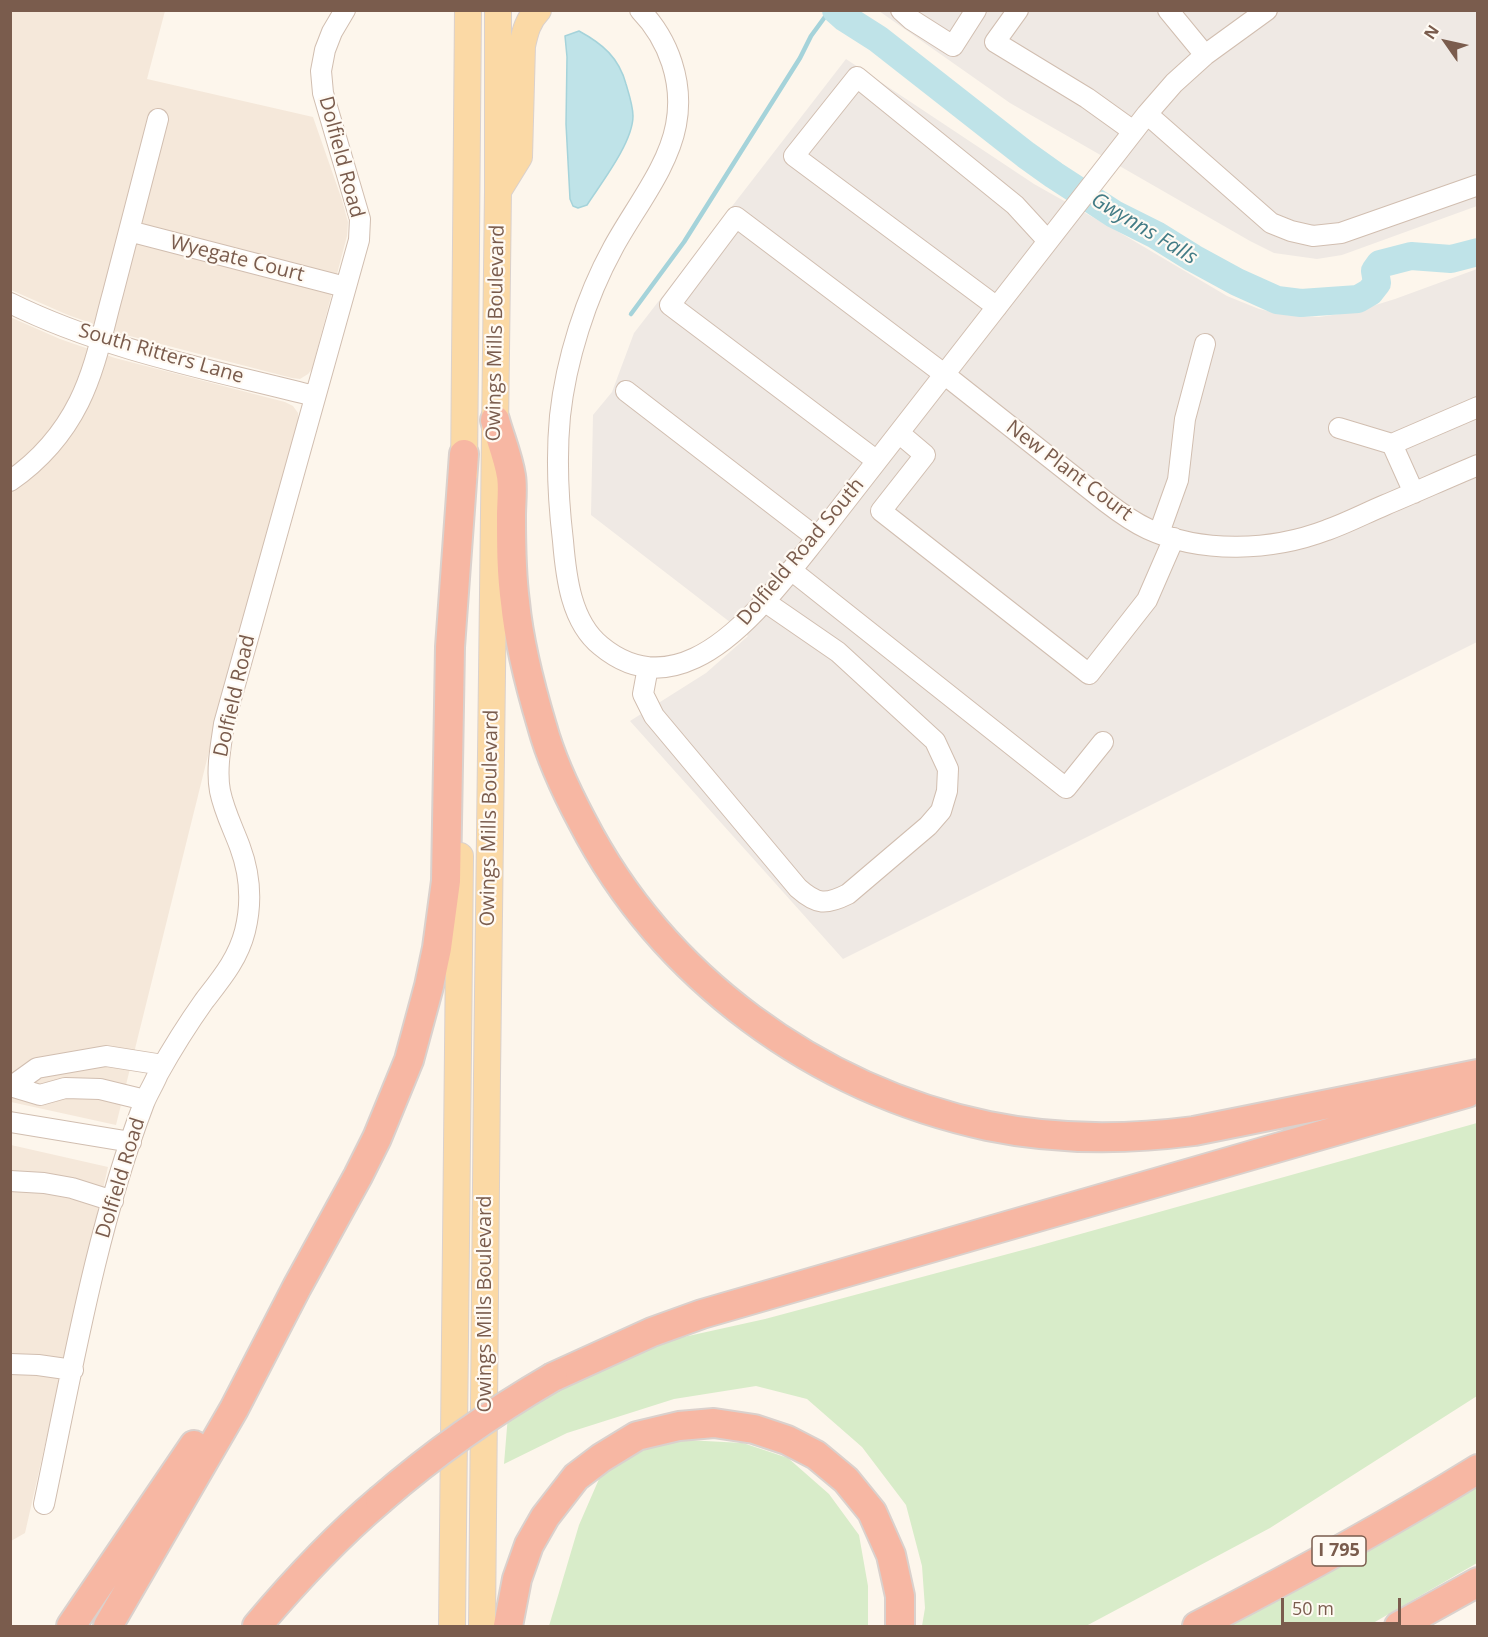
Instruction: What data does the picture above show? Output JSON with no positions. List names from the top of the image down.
{
  "streets": {
    "highway": ["I 795"],
    "main road": ["Owings Mills Boulevard"],
    "street": [
      "Dolfield Road",
      "Wyegate Court",
      "South Ritters Lane",
      "New Plant Court",
      "Dolfield Road South"
    ]
  },
  "crossings": [
    ["Dolfield Road", "Wyegate Court"],
    ["Dolfield Road", "South Ritters Lane"],
    ["New Plant Court", "Dolfield Road South"]
  ],
  "water": ["Gwynns Falls"],
  "scale_bar": "50 m",
  "north": "top left"
}
